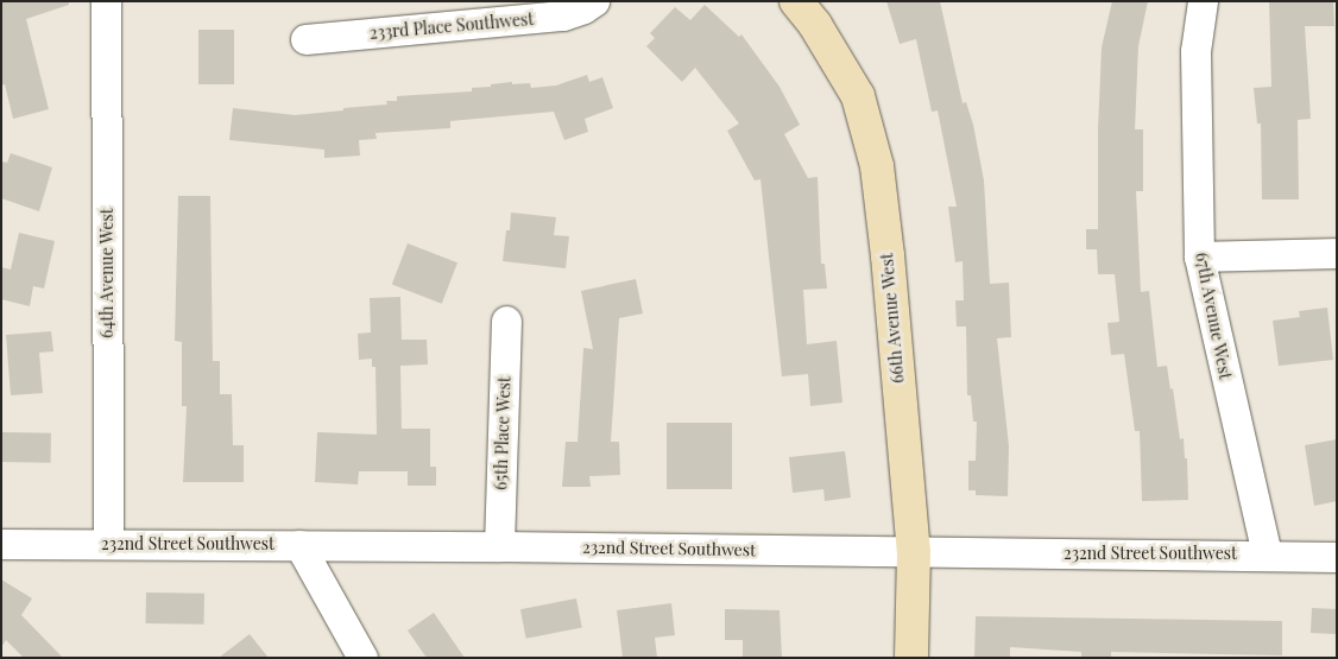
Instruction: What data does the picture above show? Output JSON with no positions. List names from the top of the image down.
{
  "streets": {
    "street": [
      "233rd Place Southwest",
      "64th Avenue West",
      "67th Avenue West",
      "66th Avenue West",
      "65th Place West",
      "232nd Street Southwest"
    ]
  },
  "crossings": [
    ["64th Avenue West", "232nd Street Southwest"],
    ["67th Avenue West", "232nd Street Southwest"],
    ["66th Avenue West", "232nd Street Southwest"],
    ["65th Place West", "232nd Street Southwest"]
  ]
}
